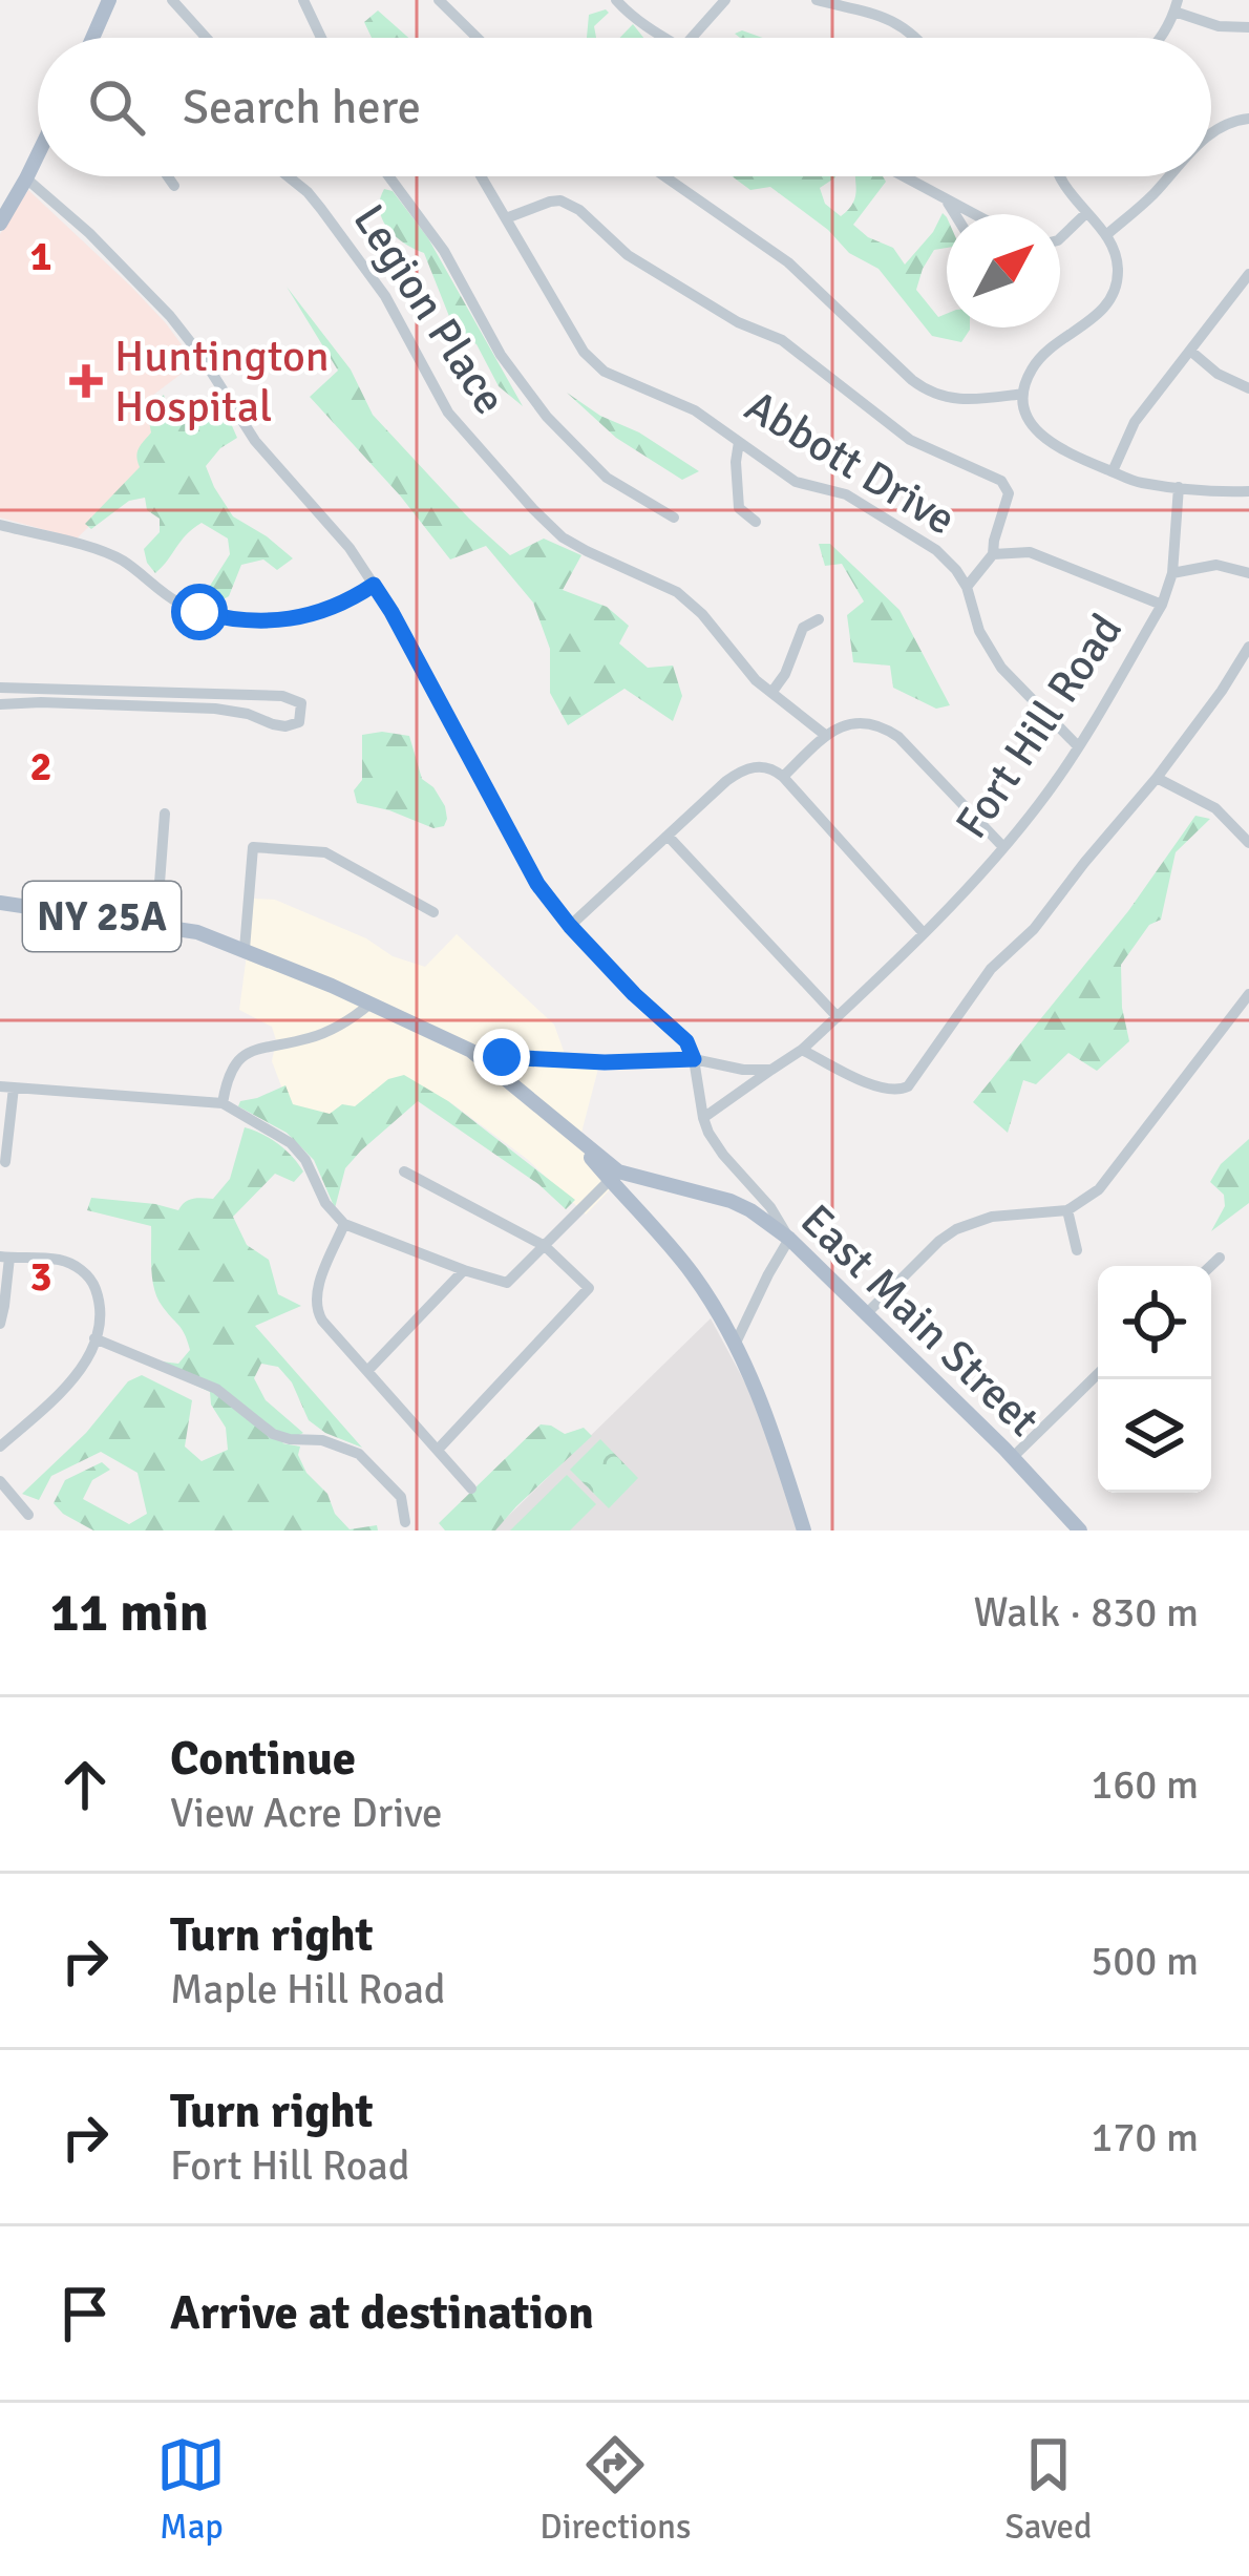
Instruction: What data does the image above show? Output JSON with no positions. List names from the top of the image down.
{
  "streets": {
    "main road": ["NY 25A", "East Main Street"],
    "street": ["Legion Place", "Abbott Drive", "Fort Hill Road"]
  },
  "crossings": [
    ["Abbott Drive", "Fort Hill Road"]
  ],
  "places": {
    "health": ["Huntington Hospital"]
  },
  "north": "top right",
  "page": {
    "search": "Search here",
    "heading": ["11 min", "Walk · 830 m"],
    "list": [
      ["Continue", "View Acre Drive", "160 m"],
      ["Turn right", "Maple Hill Road", "500 m"],
      ["Turn right", "Fort Hill Road", "170 m"],
      "Arrive at destination"
    ],
    "nav": ["Map", "Directions", "Saved"]
  },
  "grid": {
    "rows": ["1", "2", "3"]
  }
}
